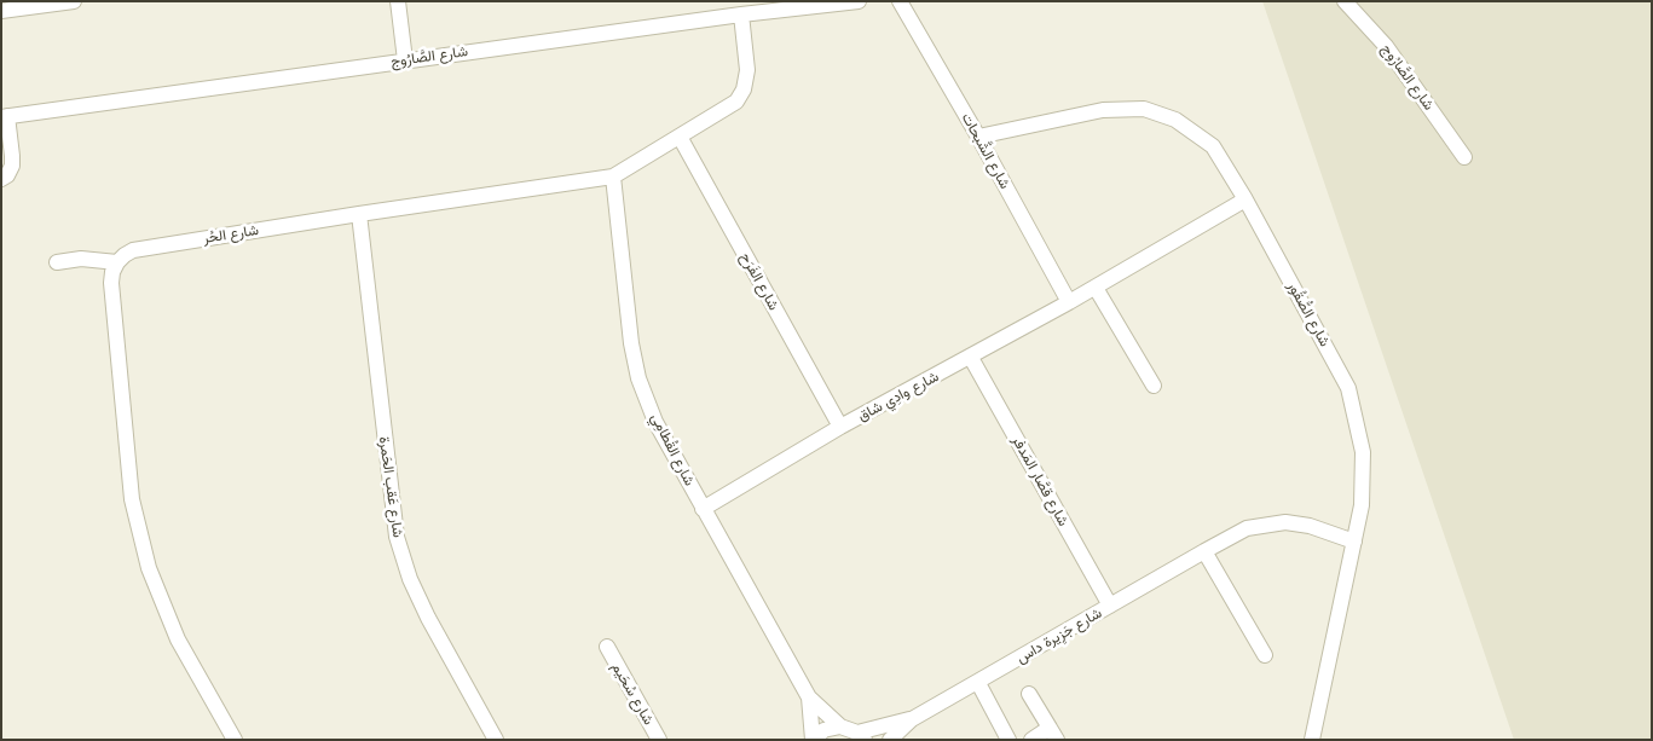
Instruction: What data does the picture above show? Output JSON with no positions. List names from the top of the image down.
{
  "streets": {
    "street": [
      "شارع الصَّارُوج",
      "شارع الشَّبحات",
      "شارع الحُر",
      "شارع الفَرَح",
      "شارع الصُّقُور",
      "شارع وادِي شاق",
      "شارع القُطامِي",
      "شارع قصَّار المَدفر",
      "شارع عَقب الحَمرة",
      "شارع جَزِيرة داس",
      "شارع سُحَيم"
    ]
  },
  "crossings": [
    ["شارع الصَّارُوج", "شارع الحُر"],
    ["شارع الشَّبحات", "شارع الصُّقُور"],
    ["شارع الشَّبحات", "شارع وادِي شاق"],
    ["شارع الحُر", "شارع الفَرَح"],
    ["شارع الحُر", "شارع القُطامِي"],
    ["شارع الحُر", "شارع عَقب الحَمرة"],
    ["شارع الفَرَح", "شارع وادِي شاق"],
    ["شارع الصُّقُور", "شارع وادِي شاق"],
    ["شارع الصُّقُور", "شارع جَزِيرة داس"],
    ["شارع وادِي شاق", "شارع القُطامِي"],
    ["شارع وادِي شاق", "شارع قصَّار المَدفر"],
    ["شارع قصَّار المَدفر", "شارع جَزِيرة داس"]
  ]
}
